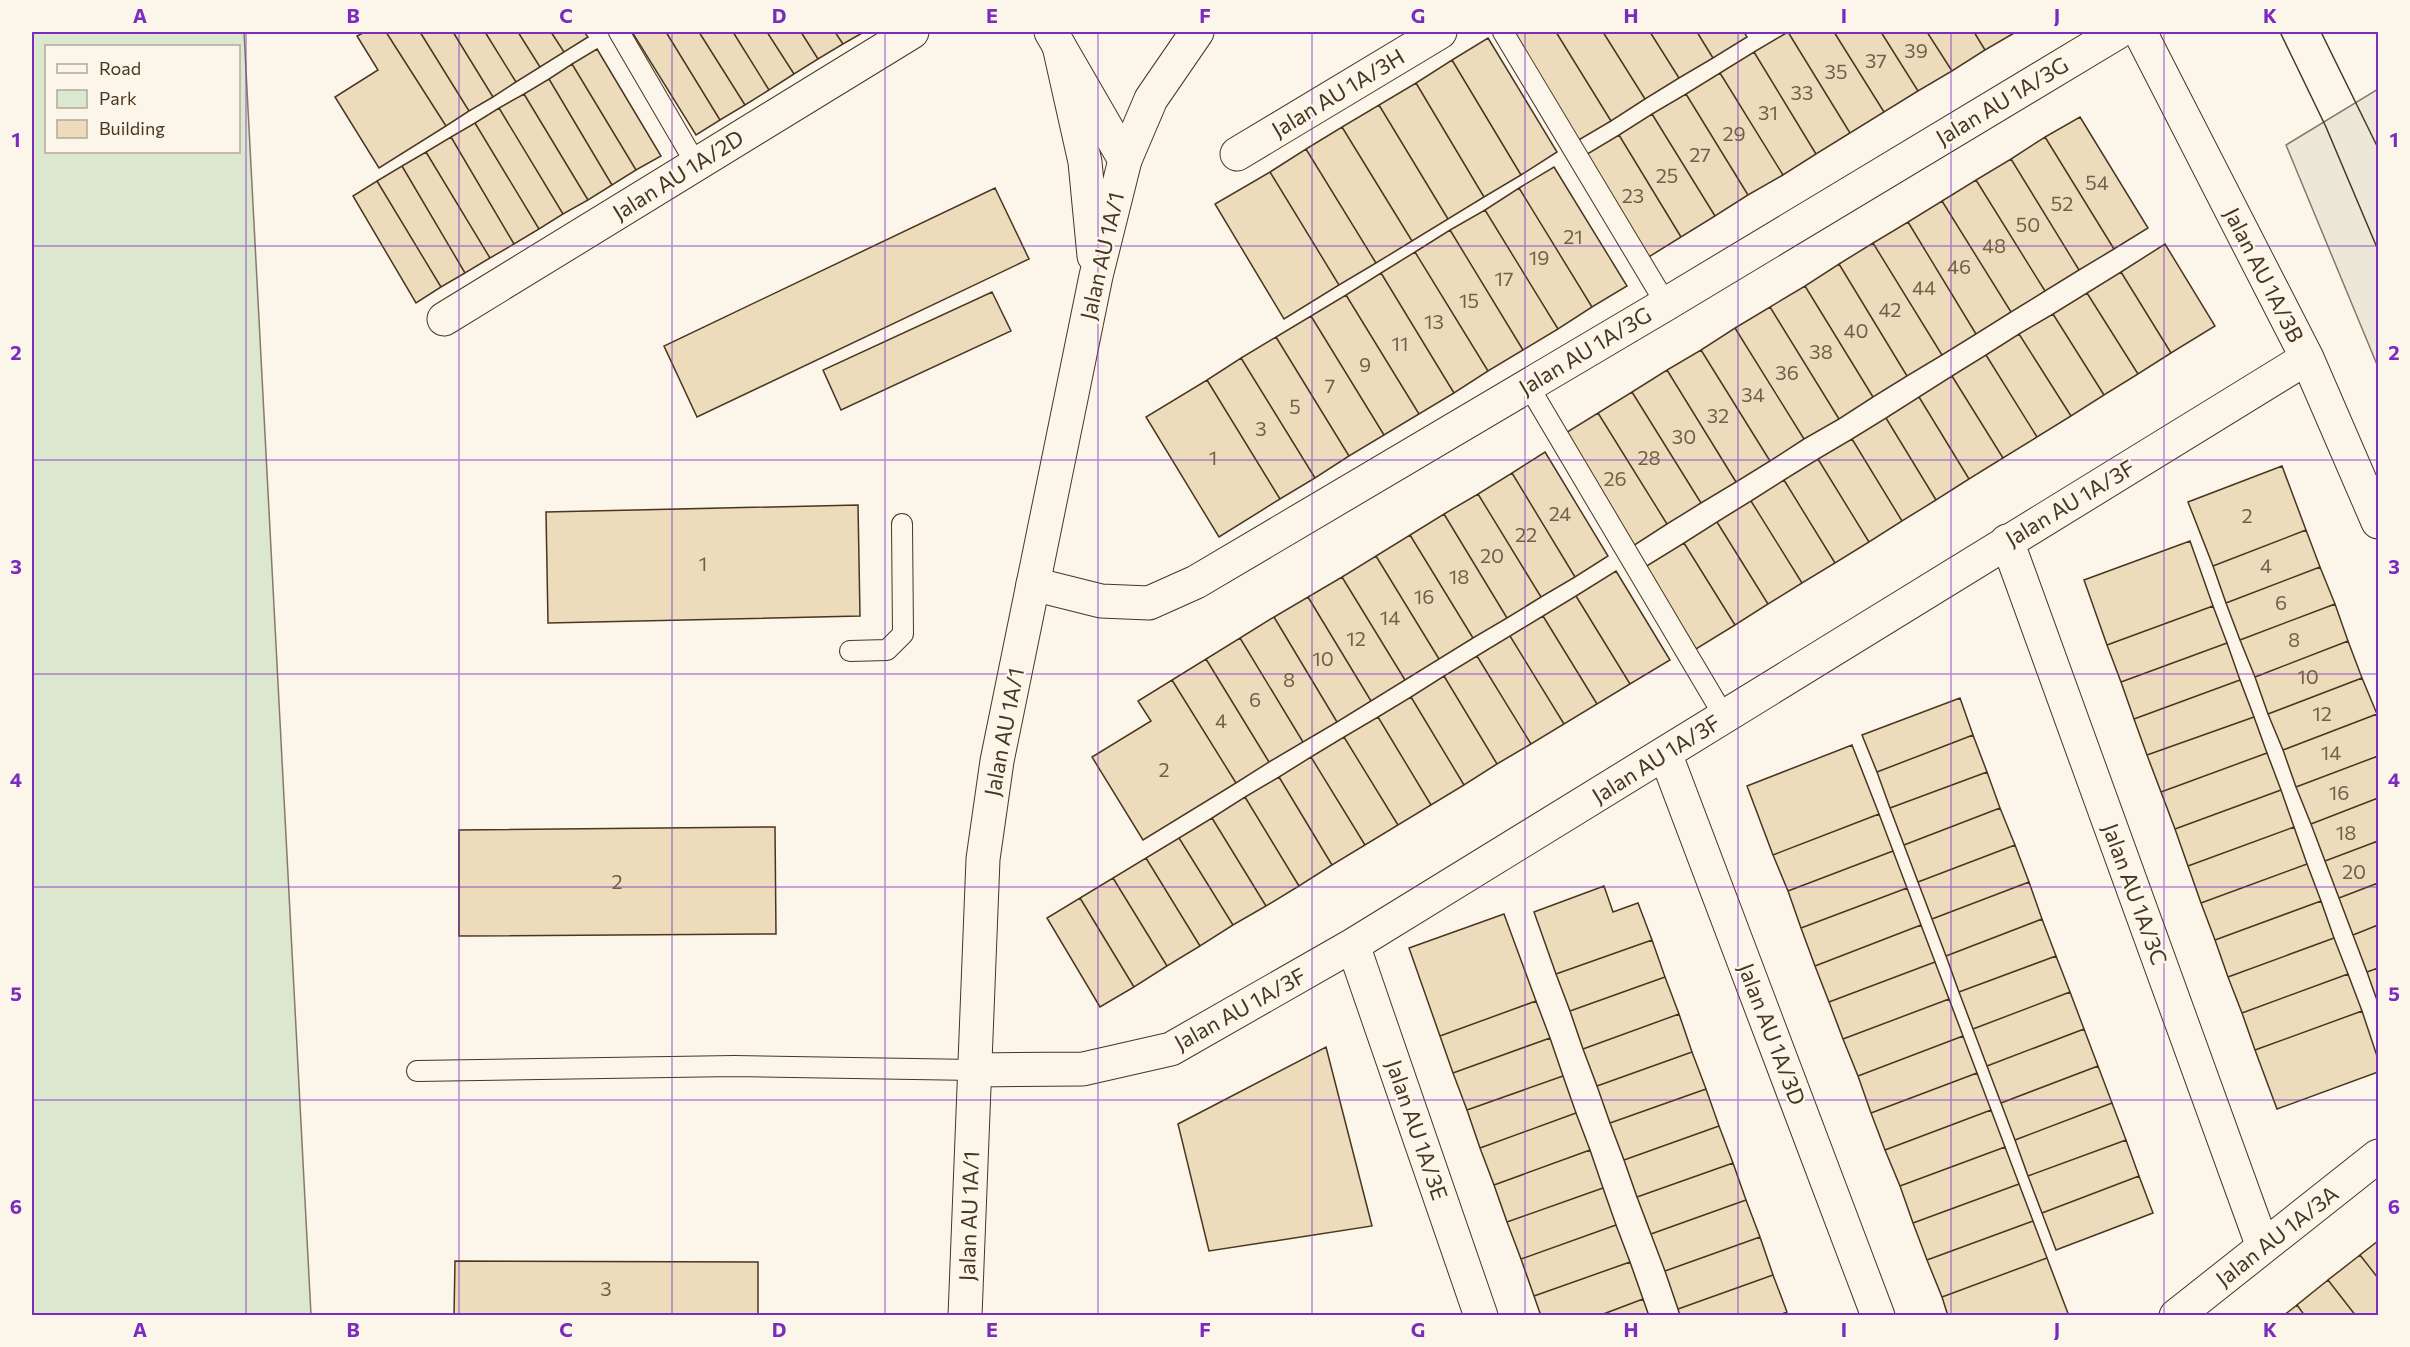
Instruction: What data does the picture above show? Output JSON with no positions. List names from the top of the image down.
{
  "streets": {
    "street": [
      "Jalan AU 1A/3H",
      "Jalan AU 1A/3G",
      "Jalan AU 1A/2D",
      "Jalan AU 1A/1",
      "Jalan AU 1A/3B",
      "Jalan AU 1A/3F",
      "Jalan AU 1A/3C",
      "Jalan AU 1A/3D",
      "Jalan AU 1A/3E",
      "Jalan AU 1A/3A"
    ]
  },
  "crossings": [
    ["Jalan AU 1A/3G", "Jalan AU 1A/1"],
    ["Jalan AU 1A/1", "Jalan AU 1A/3F"],
    ["Jalan AU 1A/3B", "Jalan AU 1A/3F"],
    ["Jalan AU 1A/3F", "Jalan AU 1A/3C"],
    ["Jalan AU 1A/3F", "Jalan AU 1A/3D"],
    ["Jalan AU 1A/3F", "Jalan AU 1A/3E"],
    ["Jalan AU 1A/3C", "Jalan AU 1A/3A"]
  ],
  "house_numbers": [
    "39",
    "37",
    "35",
    "33",
    "31",
    "29",
    "27",
    "25",
    "54",
    "23",
    "52",
    "50",
    "21",
    "48",
    "19",
    "46",
    "17",
    "44",
    "15",
    "42",
    "13",
    "40",
    "11",
    "38",
    "9",
    "36",
    "7",
    "34",
    "5",
    "32",
    "3",
    "30",
    "1",
    "28",
    "26",
    "24",
    "2",
    "22",
    "20",
    "1",
    "4",
    "18",
    "16",
    "6",
    "14",
    "12",
    "8",
    "10",
    "10",
    "8",
    "6",
    "12",
    "4",
    "14",
    "2",
    "16",
    "18",
    "20",
    "2",
    "3"
  ],
  "legend": ["Road", "Park", "Building"],
  "grid": {
    "columns": [
      "A",
      "B",
      "C",
      "D",
      "E",
      "F",
      "G",
      "H",
      "I",
      "J",
      "K"
    ],
    "rows": [
      "1",
      "2",
      "3",
      "4",
      "5",
      "6"
    ]
  }
}
